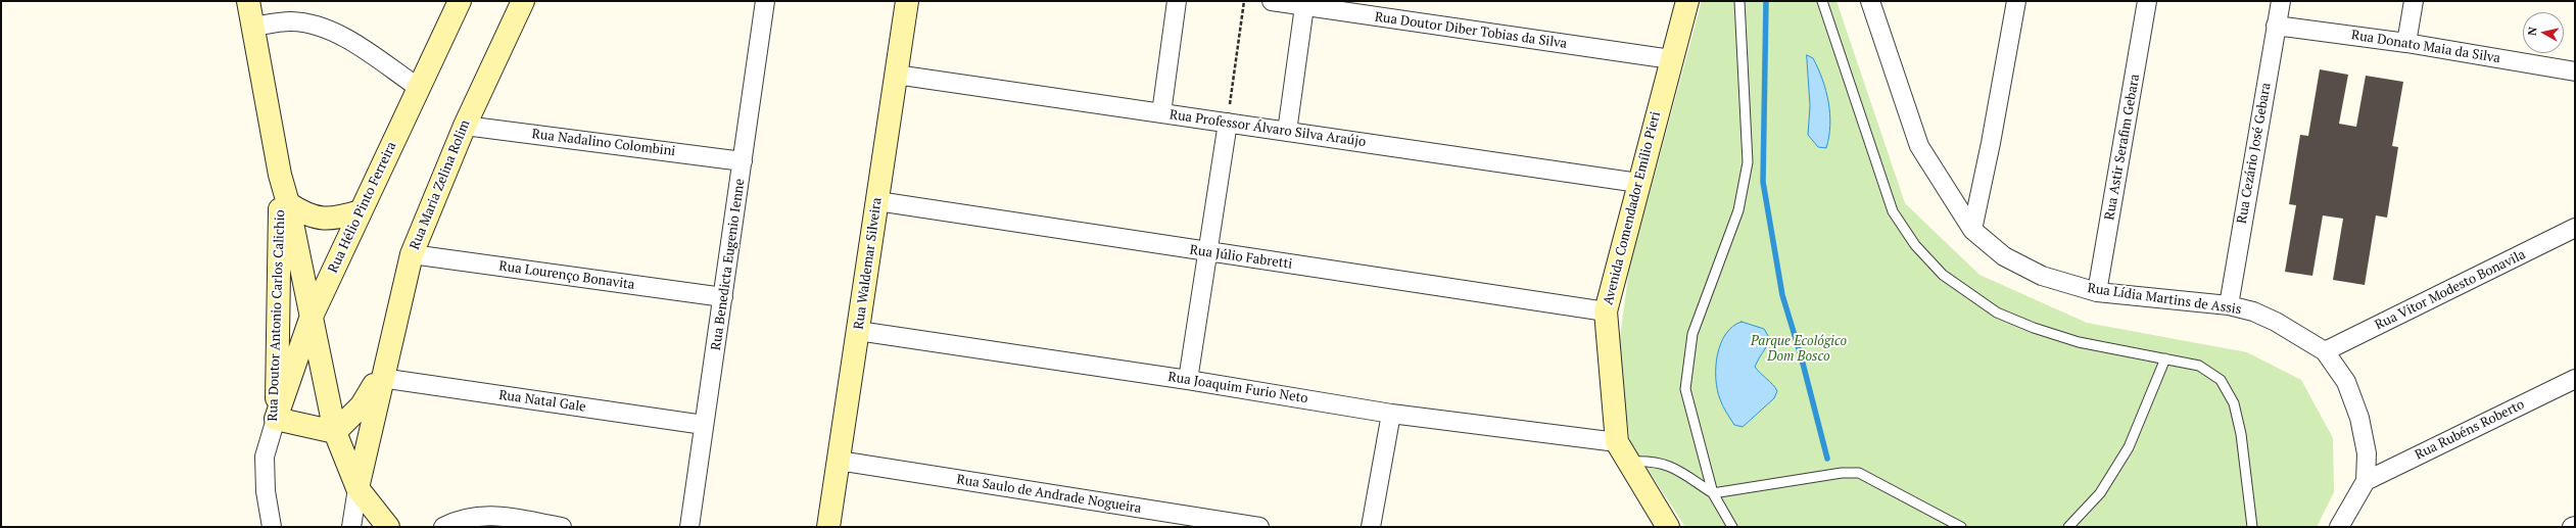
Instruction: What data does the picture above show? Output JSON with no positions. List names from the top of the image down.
{
  "streets": {
    "street": [
      "Rua Doutor Diber Tobias da Silva",
      "Rua Donato Maia da Silva",
      "Rua Professor Álvaro Silva Araújo",
      "Rua Nadalino Colombini",
      "Rua Astir Serafim Gebara",
      "Rua Cezário José Gebara",
      "Rua Maria Zelina Rolim",
      "Rua Hélio Pinto Ferreira",
      "Avenida Comendador Emílio Pieri",
      "Rua Júlio Fabretti",
      "Rua Waldemar Silveira",
      "Rua Benedicta Eugenio Ienne",
      "Rua Lourenço Bonavita",
      "Rua Vitor Modesto Bonavila",
      "Rua Lídia Martins de Assis",
      "Rua Doutor Antonio Carlos Calichio",
      "Rua Joaquim Furio Neto",
      "Rua Natal Gale",
      "Rua Rubéns Roberto",
      "Rua Saulo de Andrade Nogueira"
    ]
  },
  "crossings": [
    ["Rua Doutor Diber Tobias da Silva", "Avenida Comendador Emílio Pieri"],
    ["Rua Donato Maia da Silva", "Rua Cezário José Gebara"],
    ["Rua Professor Álvaro Silva Araújo", "Avenida Comendador Emílio Pieri"],
    ["Rua Professor Álvaro Silva Araújo", "Rua Waldemar Silveira"],
    ["Rua Nadalino Colombini", "Rua Maria Zelina Rolim"],
    ["Rua Nadalino Colombini", "Rua Benedicta Eugenio Ienne"],
    ["Rua Astir Serafim Gebara", "Rua Lídia Martins de Assis"],
    ["Rua Cezário José Gebara", "Rua Lídia Martins de Assis"],
    ["Rua Maria Zelina Rolim", "Rua Lourenço Bonavita"],
    ["Rua Maria Zelina Rolim", "Rua Doutor Antonio Carlos Calichio"],
    ["Rua Maria Zelina Rolim", "Rua Natal Gale"],
    ["Rua Hélio Pinto Ferreira", "Rua Doutor Antonio Carlos Calichio"],
    ["Avenida Comendador Emílio Pieri", "Rua Júlio Fabretti"],
    ["Avenida Comendador Emílio Pieri", "Rua Joaquim Furio Neto"],
    ["Rua Júlio Fabretti", "Rua Waldemar Silveira"],
    ["Rua Waldemar Silveira", "Rua Joaquim Furio Neto"],
    ["Rua Waldemar Silveira", "Rua Saulo de Andrade Nogueira"],
    ["Rua Benedicta Eugenio Ienne", "Rua Lourenço Bonavita"],
    ["Rua Benedicta Eugenio Ienne", "Rua Natal Gale"],
    ["Rua Vitor Modesto Bonavila", "Rua Lídia Martins de Assis"],
    ["Rua Lídia Martins de Assis", "Rua Rubéns Roberto"]
  ],
  "parks": ["Parque Ecológico Dom Bosco"],
  "north": "left"
}
